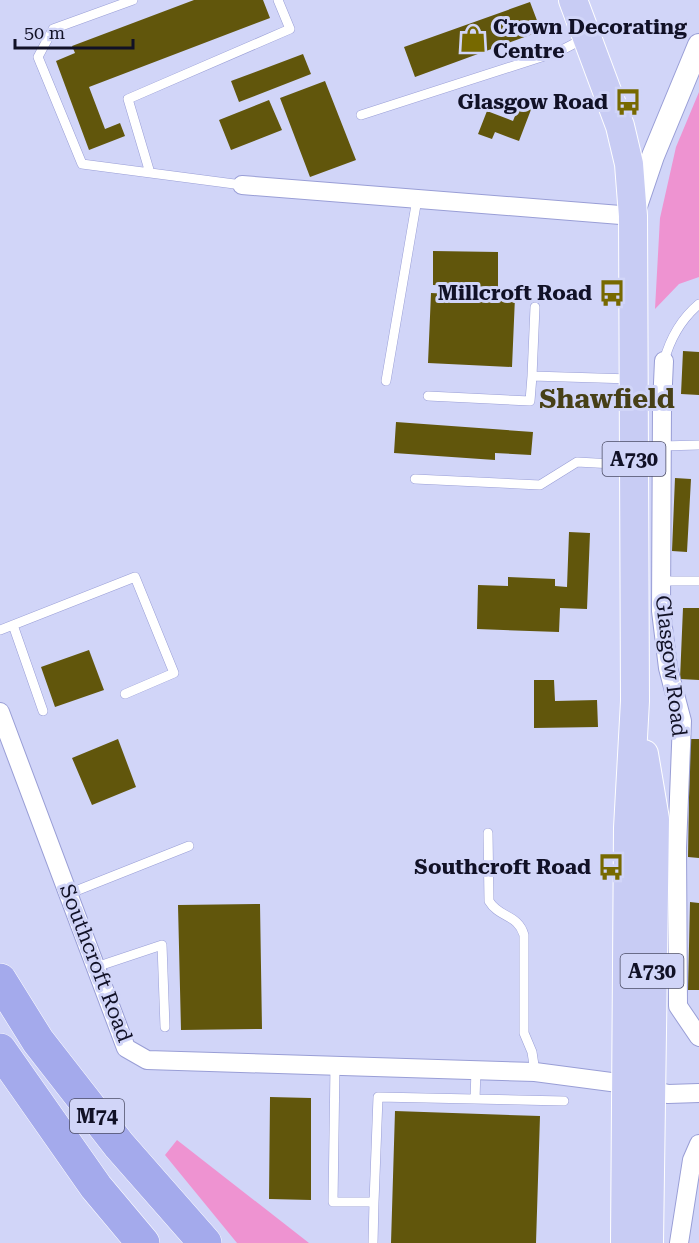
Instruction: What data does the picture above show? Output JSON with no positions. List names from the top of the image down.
{
  "streets": {
    "highway": ["M74"],
    "main road": ["A730", "Glasgow Road"],
    "street": ["Southcroft Road"]
  },
  "crossings": [
    ["A730", "Glasgow Road"],
    ["Glasgow Road", "Southcroft Road"]
  ],
  "districts": ["Shawfield"],
  "places": {
    "shop": ["Crown Decorating Centre"],
    "bus stop": ["Glasgow Road", "Millcroft Road", "Southcroft Road"]
  },
  "scale_bar": "50 m"
}
